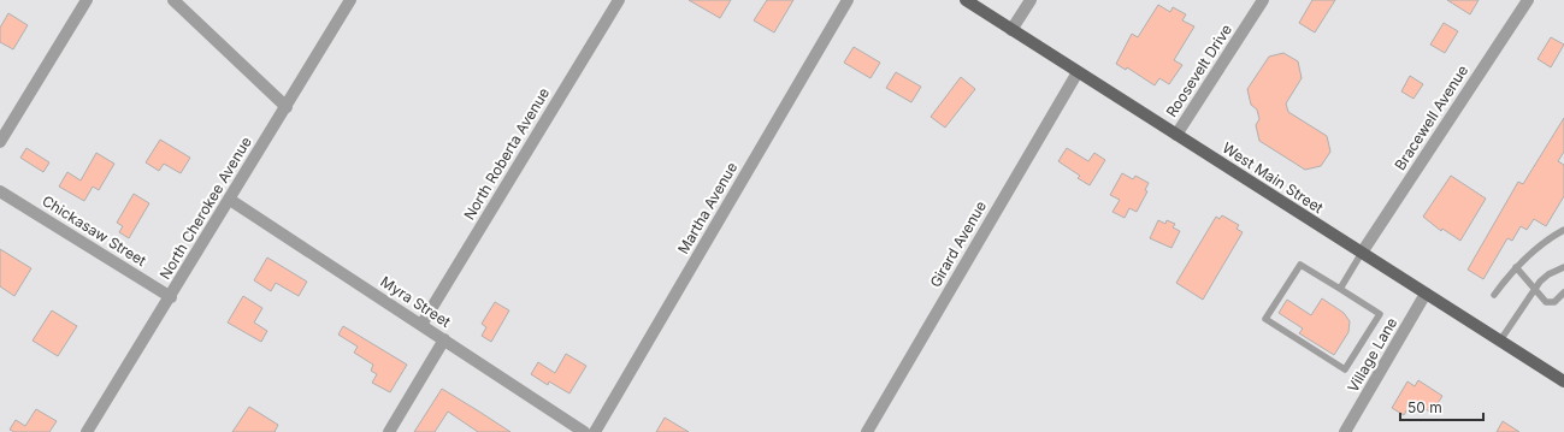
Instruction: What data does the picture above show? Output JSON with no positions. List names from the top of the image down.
{
  "streets": {
    "main road": ["West Main Street"],
    "street": [
      "Roosevelt Drive",
      "Bracewell Avenue",
      "North Roberta Avenue",
      "North Cherokee Avenue",
      "Martha Avenue",
      "Chickasaw Street",
      "Girard Avenue",
      "Myra Street",
      "Village Lane"
    ]
  },
  "crossings": [
    ["Roosevelt Drive", "West Main Street"],
    ["Bracewell Avenue", "West Main Street"],
    ["North Roberta Avenue", "Myra Street"],
    ["West Main Street", "Girard Avenue"],
    ["West Main Street", "Village Lane"],
    ["North Cherokee Avenue", "Chickasaw Street"],
    ["North Cherokee Avenue", "Myra Street"]
  ],
  "scale_bar": "50 m"
}
